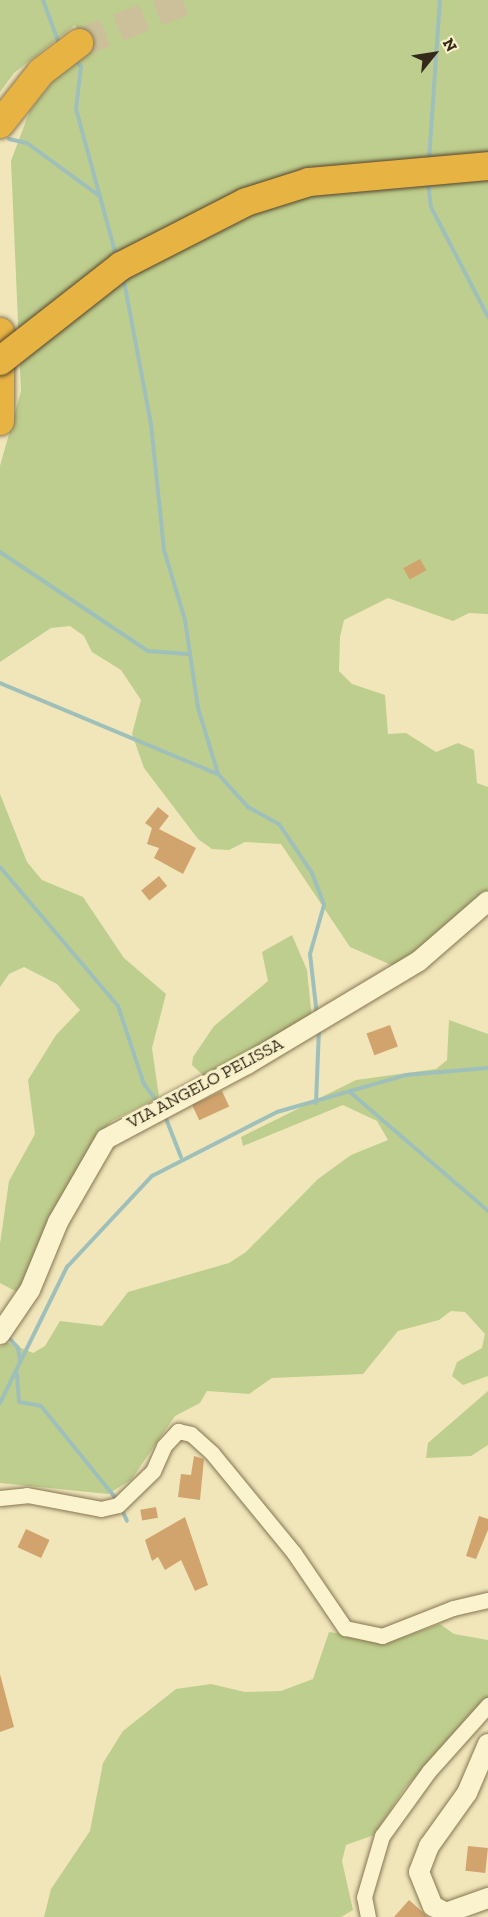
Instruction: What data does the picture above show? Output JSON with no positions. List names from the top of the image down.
{
  "streets": {
    "street": ["VIA ANGELO PELISSA"]
  },
  "north": "top right"
}
